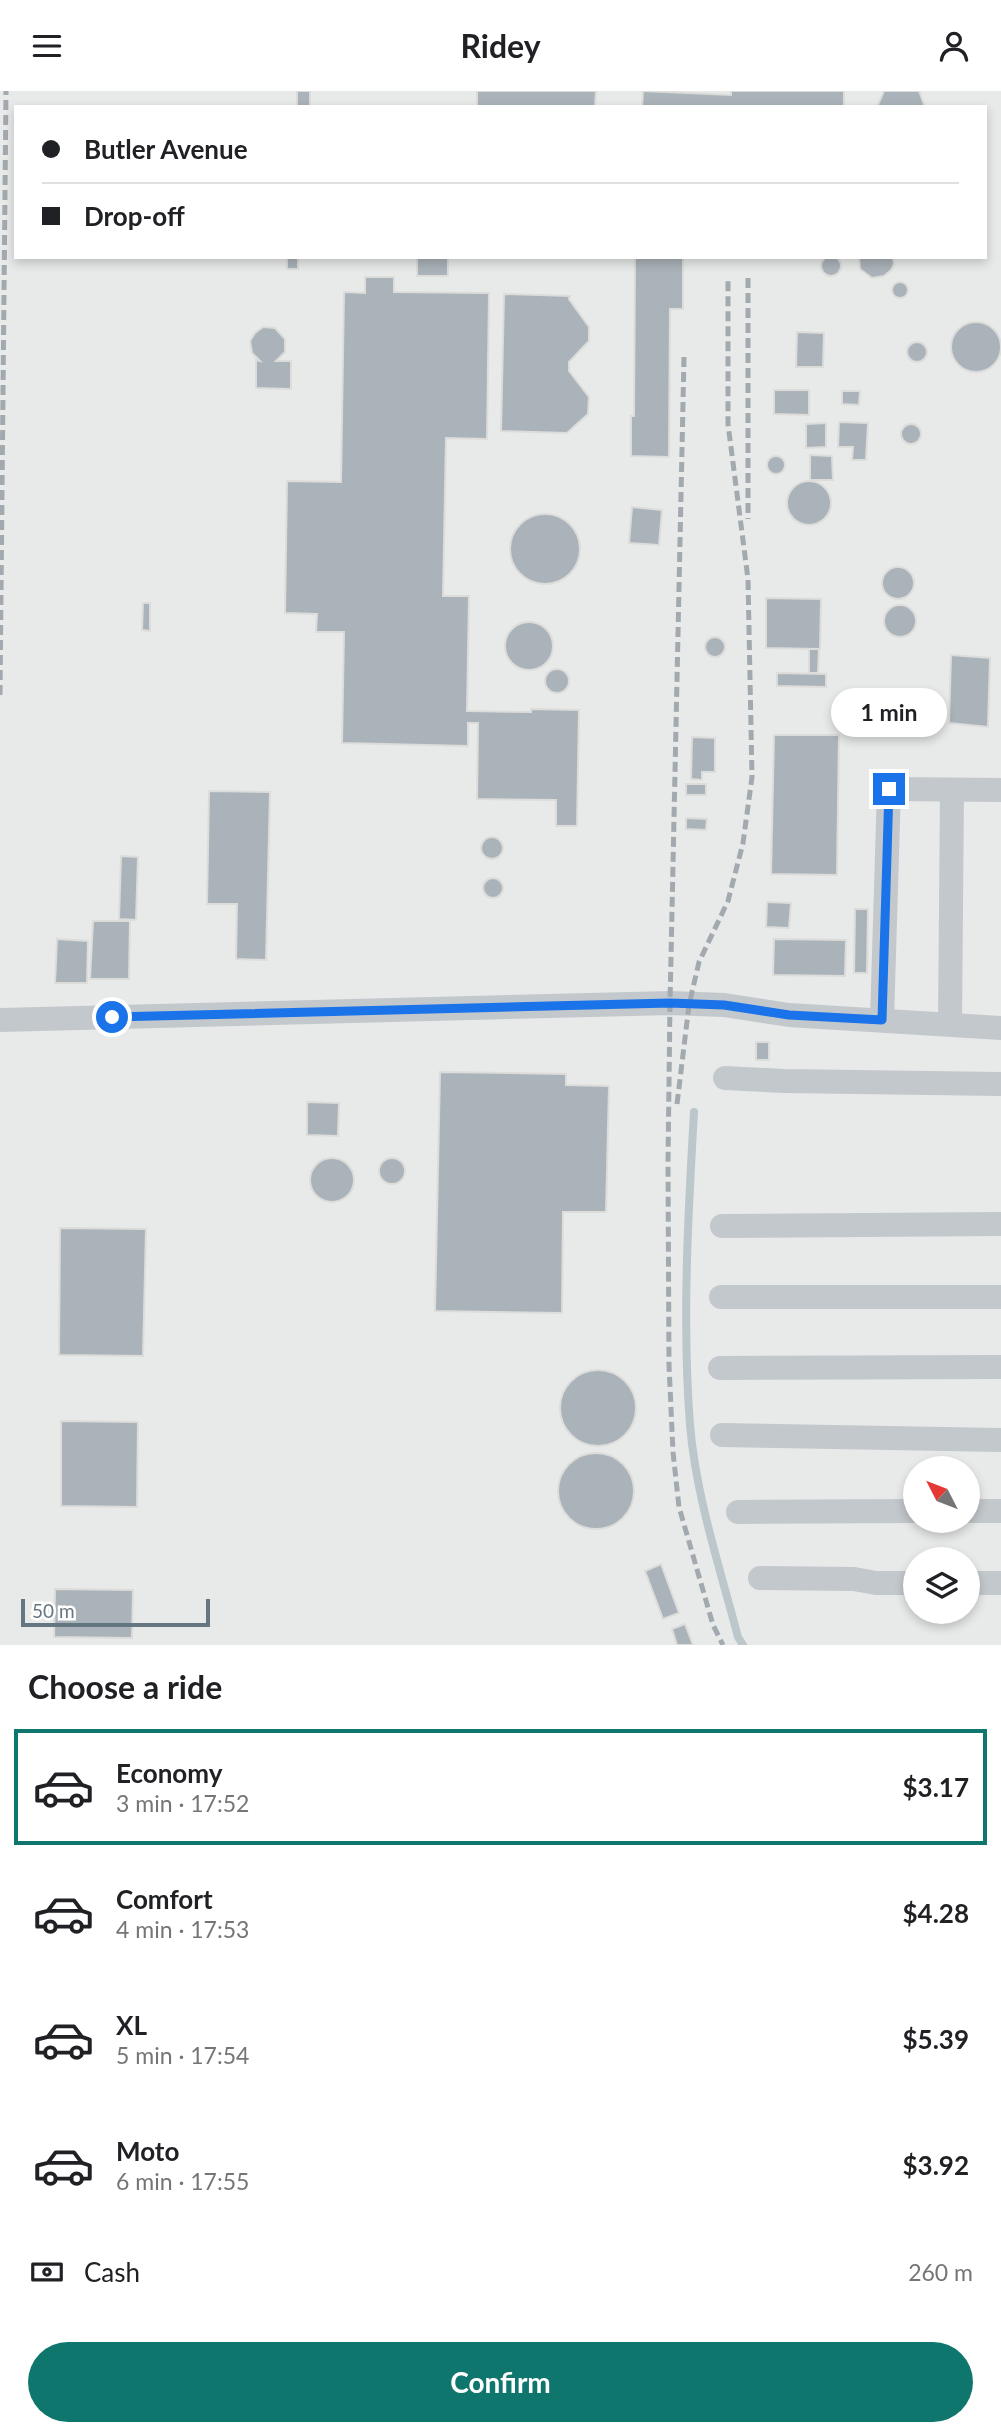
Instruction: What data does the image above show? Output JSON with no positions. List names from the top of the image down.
{
  "scale_bar": "50 m",
  "north": "top left",
  "page": {
    "header": "Ridey",
    "banner": ["Butler Avenue", "Drop-off"],
    "bubble": "1 min",
    "scale": "50 m",
    "heading": "Choose a ride",
    "list": [
      {
        "name": "Economy",
        "note": "3 min · 17:52",
        "value": "$3.17"
      },
      {
        "name": "Comfort",
        "note": "4 min · 17:53",
        "value": "$4.28"
      },
      {
        "name": "XL",
        "note": "5 min · 17:54",
        "value": "$5.39"
      },
      {
        "name": "Moto",
        "note": "6 min · 17:55",
        "value": "$3.92"
      }
    ],
    "pay": ["Cash", "260 m"],
    "buttons": "Confirm"
  }
}
